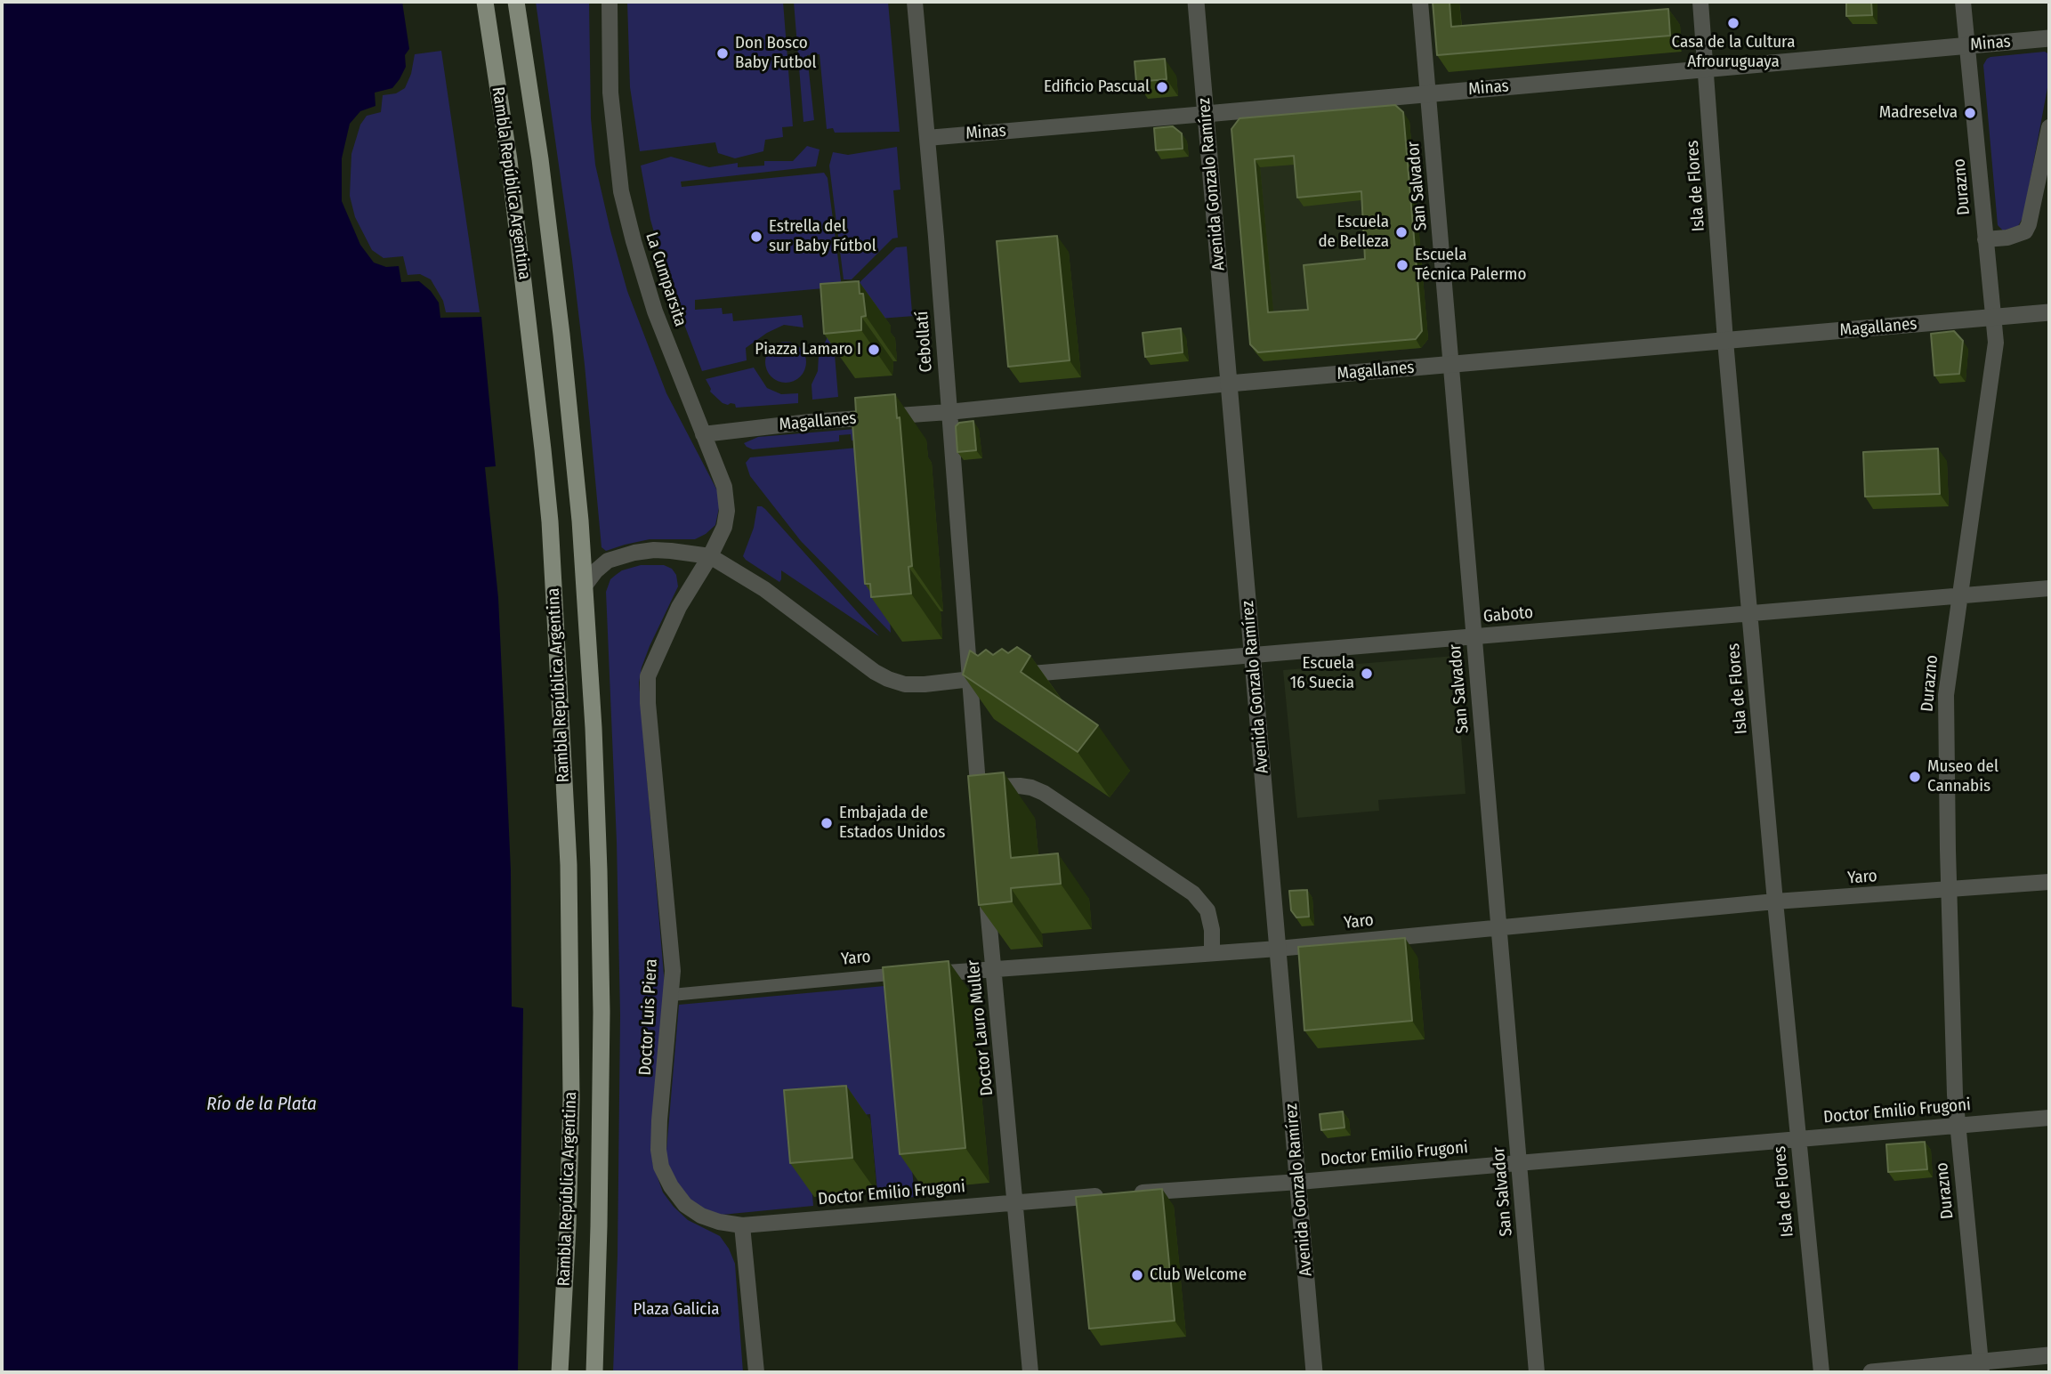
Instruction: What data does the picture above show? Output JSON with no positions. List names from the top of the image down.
{
  "streets": {
    "main road": ["Rambla República Argentina"],
    "street": [
      "Minas",
      "Avenida Gonzalo Ramírez",
      "San Salvador",
      "Isla de Flores",
      "Durazno",
      "La Cumparsita",
      "Magallanes",
      "Cebollatí",
      "Gaboto",
      "Yaro",
      "Doctor Luis Piera",
      "Doctor Lauro Muller",
      "Doctor Emilio Frugoni"
    ]
  },
  "crossings": [
    ["Minas", "Avenida Gonzalo Ramírez"],
    ["Minas", "San Salvador"],
    ["Minas", "Isla de Flores"],
    ["Minas", "Durazno"],
    ["Minas", "Cebollatí"],
    ["Avenida Gonzalo Ramírez", "Magallanes"],
    ["Avenida Gonzalo Ramírez", "Gaboto"],
    ["Avenida Gonzalo Ramírez", "Yaro"],
    ["Avenida Gonzalo Ramírez", "Doctor Emilio Frugoni"],
    ["San Salvador", "Magallanes"],
    ["San Salvador", "Gaboto"],
    ["San Salvador", "Yaro"],
    ["San Salvador", "Doctor Emilio Frugoni"],
    ["Isla de Flores", "Magallanes"],
    ["Isla de Flores", "Gaboto"],
    ["Isla de Flores", "Yaro"],
    ["Isla de Flores", "Doctor Emilio Frugoni"],
    ["Durazno", "Magallanes"],
    ["Durazno", "Gaboto"],
    ["Durazno", "Yaro"],
    ["Durazno", "Doctor Emilio Frugoni"],
    ["La Cumparsita", "Magallanes"],
    ["La Cumparsita", "Gaboto"],
    ["La Cumparsita", "Doctor Luis Piera"],
    ["Magallanes", "Cebollatí"],
    ["Cebollatí", "Gaboto"],
    ["Gaboto", "Doctor Luis Piera"],
    ["Yaro", "Doctor Luis Piera"],
    ["Yaro", "Doctor Lauro Muller"],
    ["Doctor Luis Piera", "Doctor Emilio Frugoni"],
    ["Doctor Lauro Muller", "Doctor Emilio Frugoni"]
  ],
  "water": ["Río de la Plata"],
  "parks": ["Plaza Galicia"],
  "places": [
    "Casa de la Cultura Afrouruguaya",
    "Don Bosco Baby Futbol",
    "Edificio Pascual",
    "Madreselva",
    "Escuela de Belleza",
    "Estrella del sur Baby Fútbol",
    "Escuela Técnica Palermo",
    "Piazza Lamaro I",
    "Escuela 16 Suecia",
    "Museo del Cannabis",
    "Embajada de Estados Unidos",
    "Club Welcome"
  ]
}
